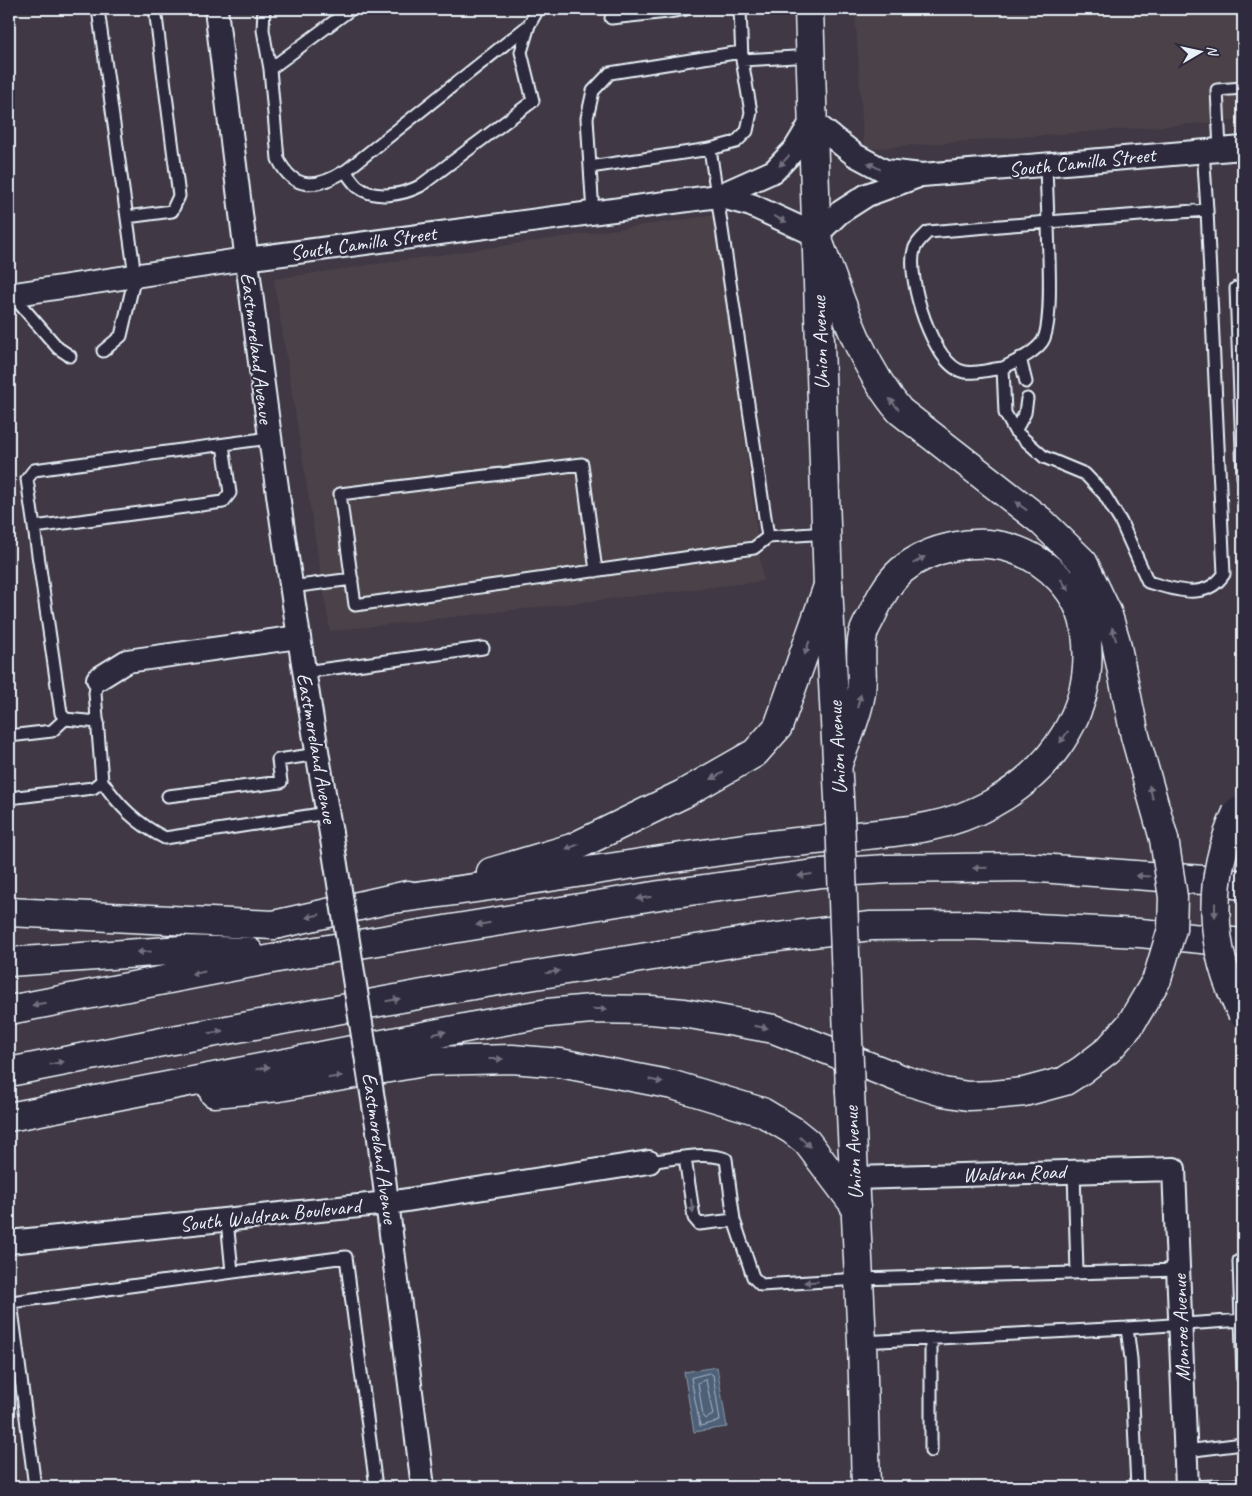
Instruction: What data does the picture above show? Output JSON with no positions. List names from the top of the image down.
{
  "streets": {
    "main road": ["Union Avenue"],
    "street": [
      "South Camilla Street",
      "Eastmoreland Avenue",
      "Waldran Road",
      "South Waldran Boulevard",
      "Monroe Avenue"
    ]
  },
  "crossings": [
    ["South Camilla Street", "Union Avenue"],
    ["South Camilla Street", "Eastmoreland Avenue"],
    ["Union Avenue", "Waldran Road"],
    ["Eastmoreland Avenue", "South Waldran Boulevard"],
    ["Waldran Road", "Monroe Avenue"]
  ],
  "north": "right"
}
